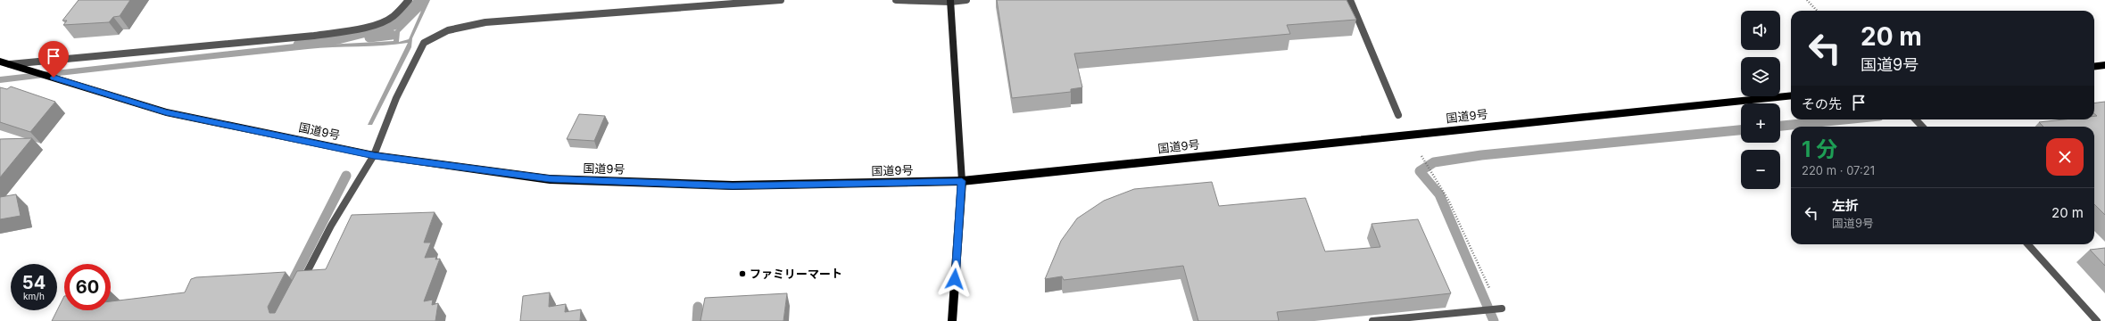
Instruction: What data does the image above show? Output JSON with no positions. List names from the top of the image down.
{
  "streets": {
    "highway": ["国道9号"]
  },
  "places": ["ファミリーマート"],
  "page": {
    "map_buttons": ["+", "−"],
    "turn": ["20 m", "国道9号"],
    "then": "その先",
    "heading": ["1 分", "220 m · 07:21"],
    "list": [
      {
        "name": "左折",
        "note": "国道9号",
        "value": "20 m"
      }
    ],
    "speed": "54 km/h",
    "limit": "60"
  }
}
